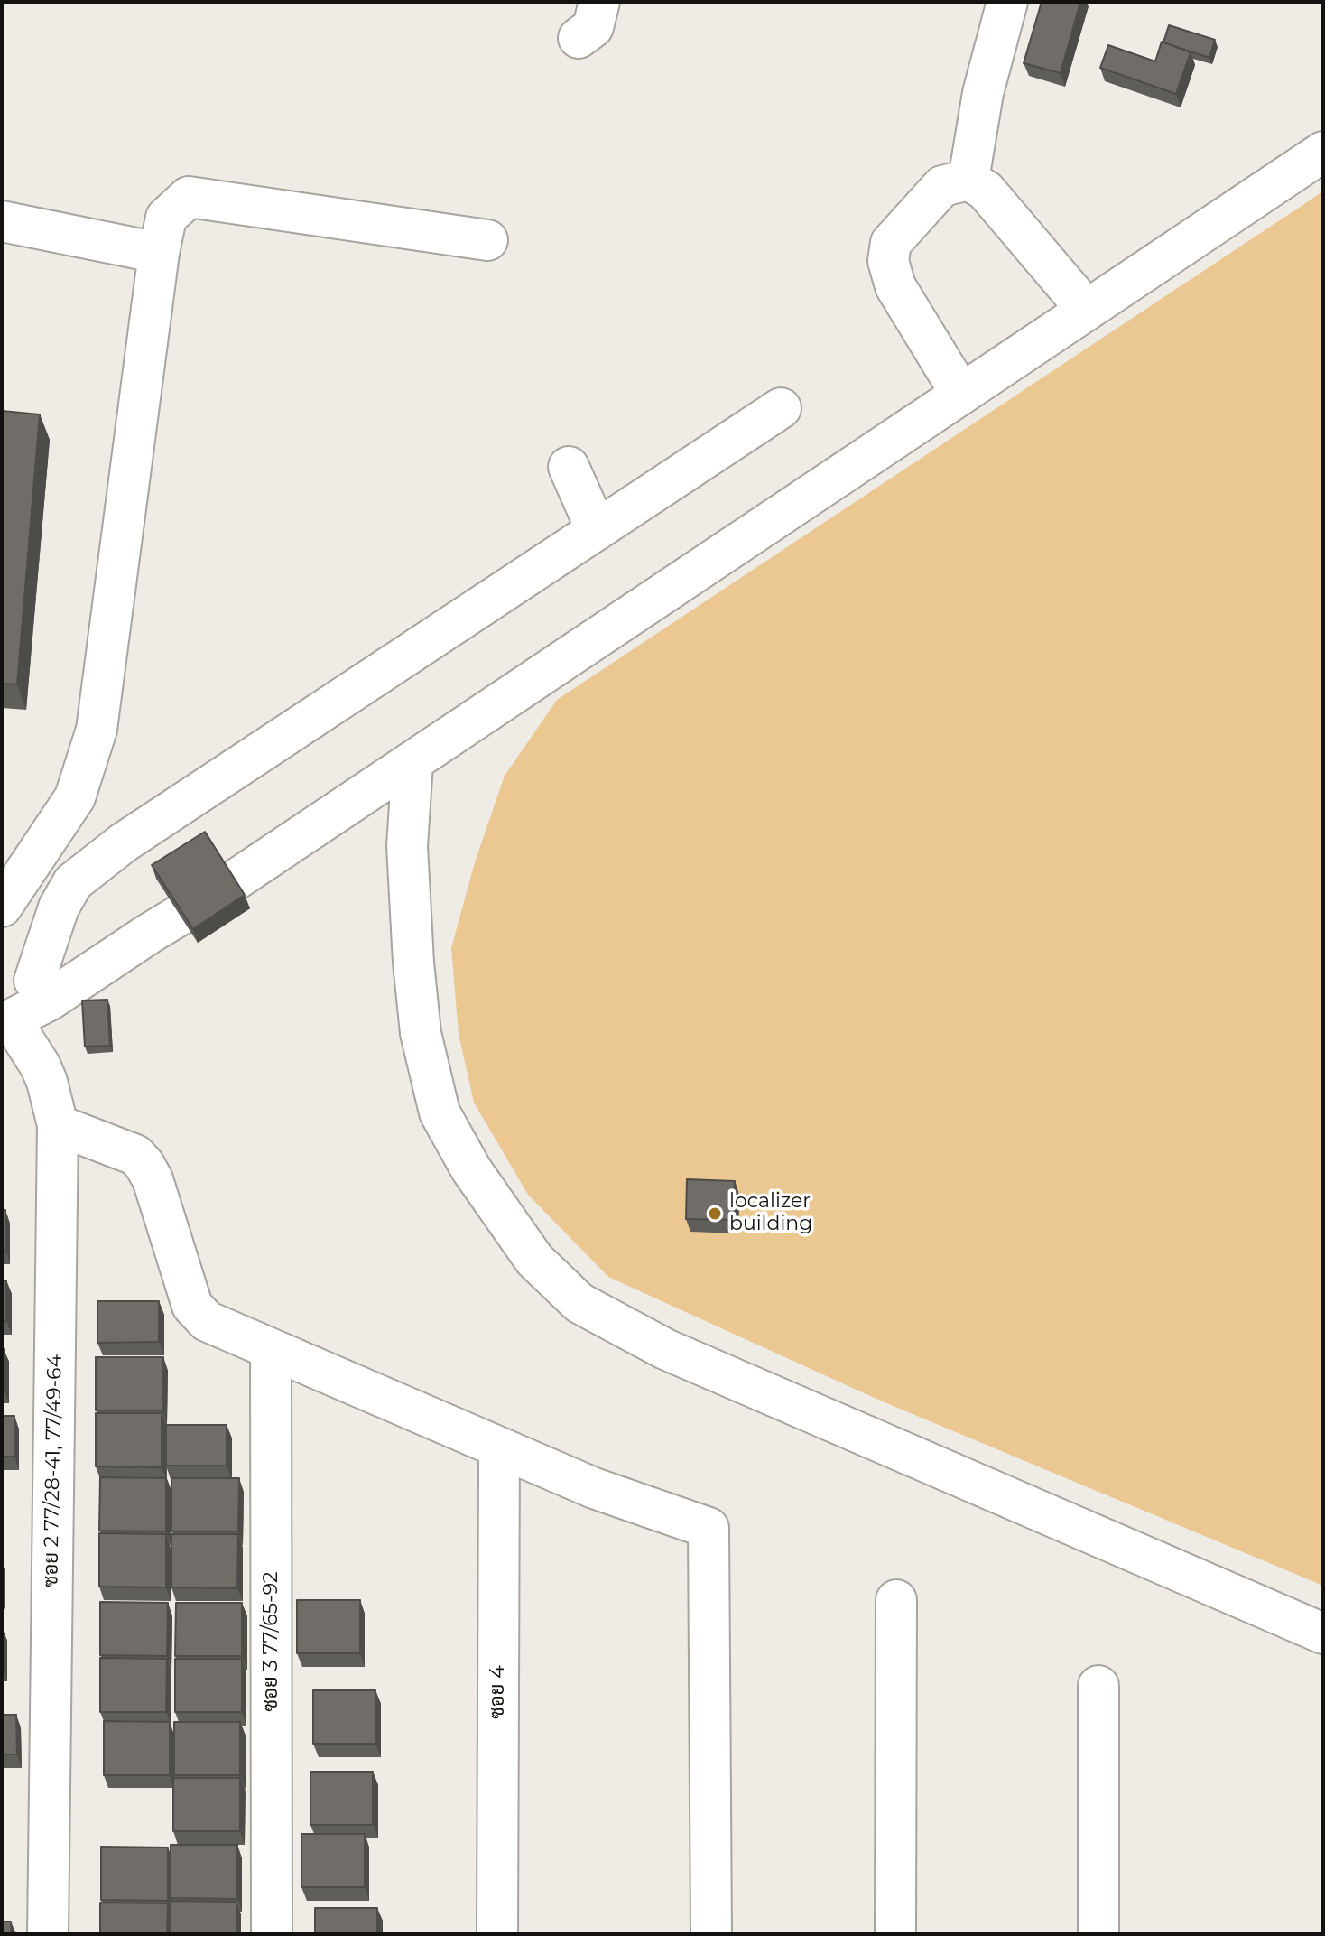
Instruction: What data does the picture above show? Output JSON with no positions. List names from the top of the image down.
{
  "streets": {
    "street": ["ซอย 2 77/28-41, 77/49-64", "ซอย 3 77/65-92", "ซอย 4"]
  },
  "places": ["localizer building"]
}
